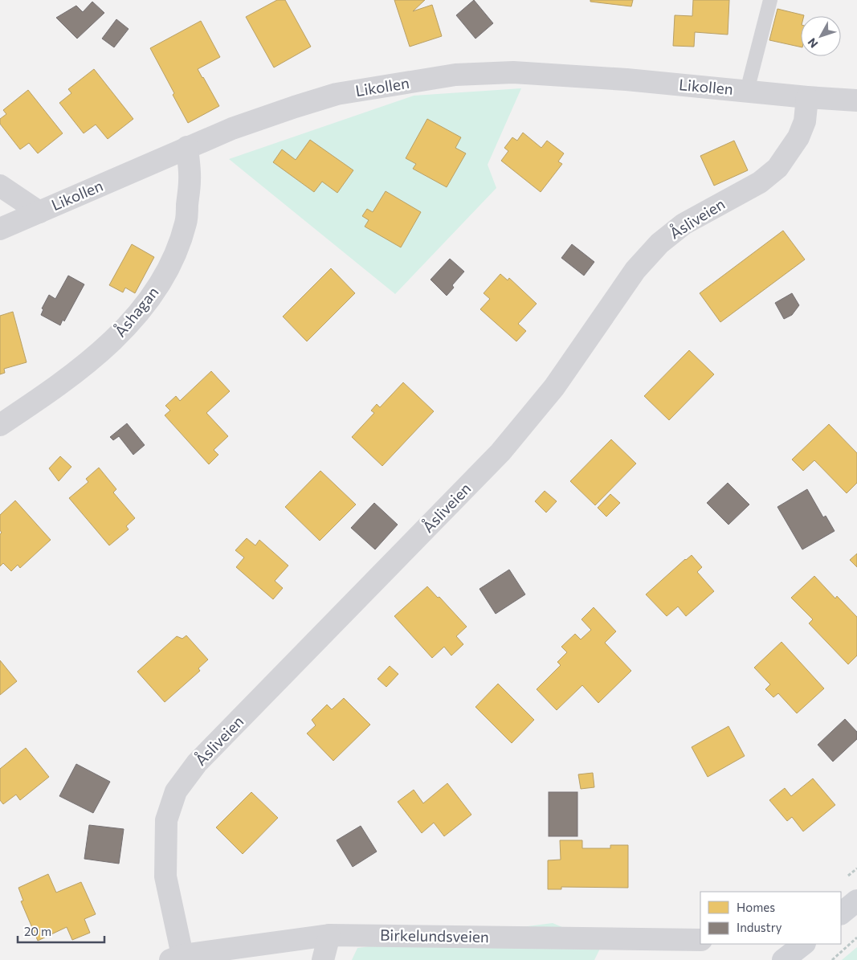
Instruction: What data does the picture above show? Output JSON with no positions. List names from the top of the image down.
{
  "streets": {
    "street": [
      "Likollen",
      "Åsliveien",
      "Åshagan",
      "Birkelundsveien"
    ]
  },
  "crossings": [
    ["Likollen", "Åsliveien"],
    ["Likollen", "Åshagan"],
    ["Åsliveien", "Birkelundsveien"]
  ],
  "legend": ["Homes", "Industry"],
  "scale_bar": "20 m",
  "north": "bottom left"
}
